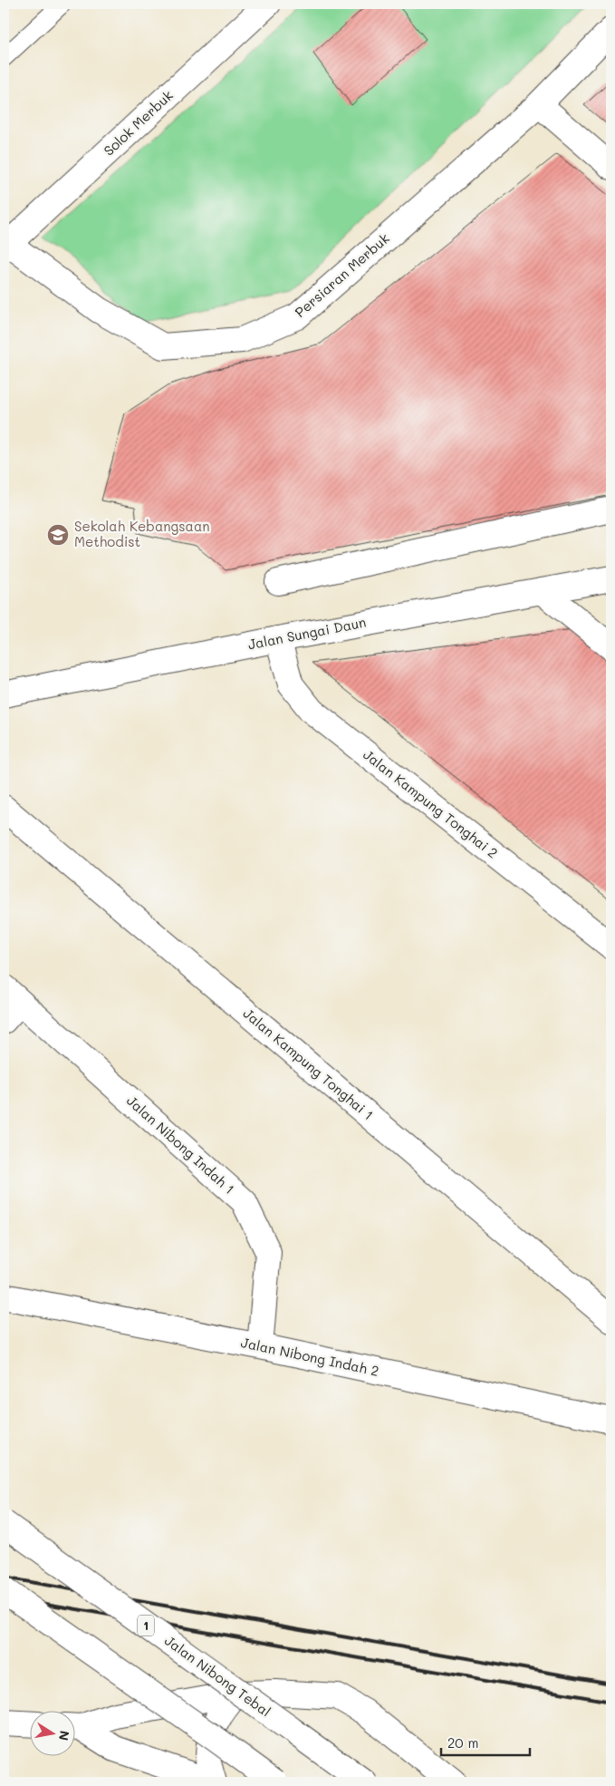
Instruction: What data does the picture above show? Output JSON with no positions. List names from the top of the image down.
{
  "streets": {
    "main road": [
      "Solok Merbuk",
      "Persiaran Merbuk",
      "Jalan Sungai Daun",
      "Jalan Kampung Tonghai 2",
      "Jalan Kampung Tonghai 1",
      "Jalan Nibong Indah 1",
      "Jalan Nibong Indah 2",
      "1",
      "Jalan Nibong Tebal"
    ]
  },
  "crossings": [
    ["Solok Merbuk", "Persiaran Merbuk"],
    ["Jalan Sungai Daun", "Jalan Kampung Tonghai 2"],
    ["Jalan Nibong Indah 1", "Jalan Nibong Indah 2"]
  ],
  "places": {
    "school or university": ["Sekolah Kebangsaan Methodist"]
  },
  "scale_bar": "20 m",
  "north": "right"
}
